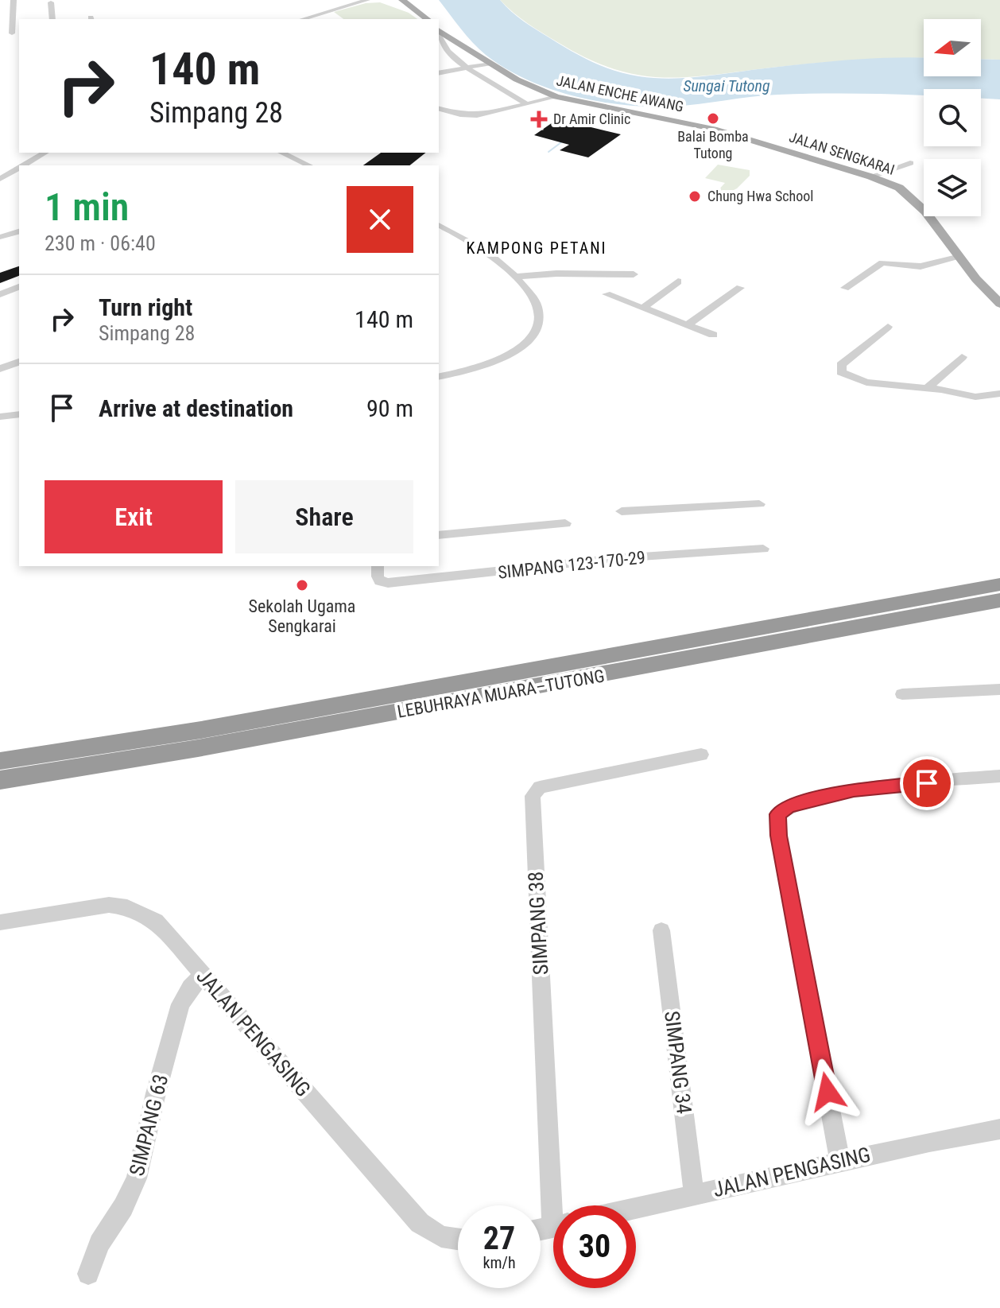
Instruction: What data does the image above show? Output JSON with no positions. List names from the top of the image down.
{
  "streets": {
    "highway": ["LEBUHRAYA MUARA–TUTONG"],
    "main road": ["JALAN ENCHE AWANG", "JALAN SENGKARAI"],
    "street": [
      "SIMPANG 123-170-29",
      "SIMPANG 38",
      "JALAN PENGASING",
      "SIMPANG 34",
      "SIMPANG 63"
    ]
  },
  "crossings": [
    ["JALAN ENCHE AWANG", "JALAN SENGKARAI"],
    ["JALAN PENGASING", "SIMPANG 34"],
    ["JALAN PENGASING", "SIMPANG 63"]
  ],
  "districts": ["KAMPONG PETANI"],
  "water": ["Sungai Tutong"],
  "places": {
    "other": ["Balai Bomba Tutong", "Chung Hwa School", "Sekolah Ugama Sengkarai"],
    "health": ["Dr Amir Clinic"]
  },
  "north": "left",
  "page": {
    "turn": ["140 m", "Simpang 28"],
    "heading": ["1 min", "230 m · 06:40"],
    "list": [
      {
        "name": "Turn right",
        "note": "Simpang 28",
        "value": "140 m"
      },
      {
        "name": "Arrive at destination",
        "value": "90 m"
      }
    ],
    "buttons": ["Exit", "Share"],
    "speed": "27 km/h",
    "limit": "30"
  }
}
